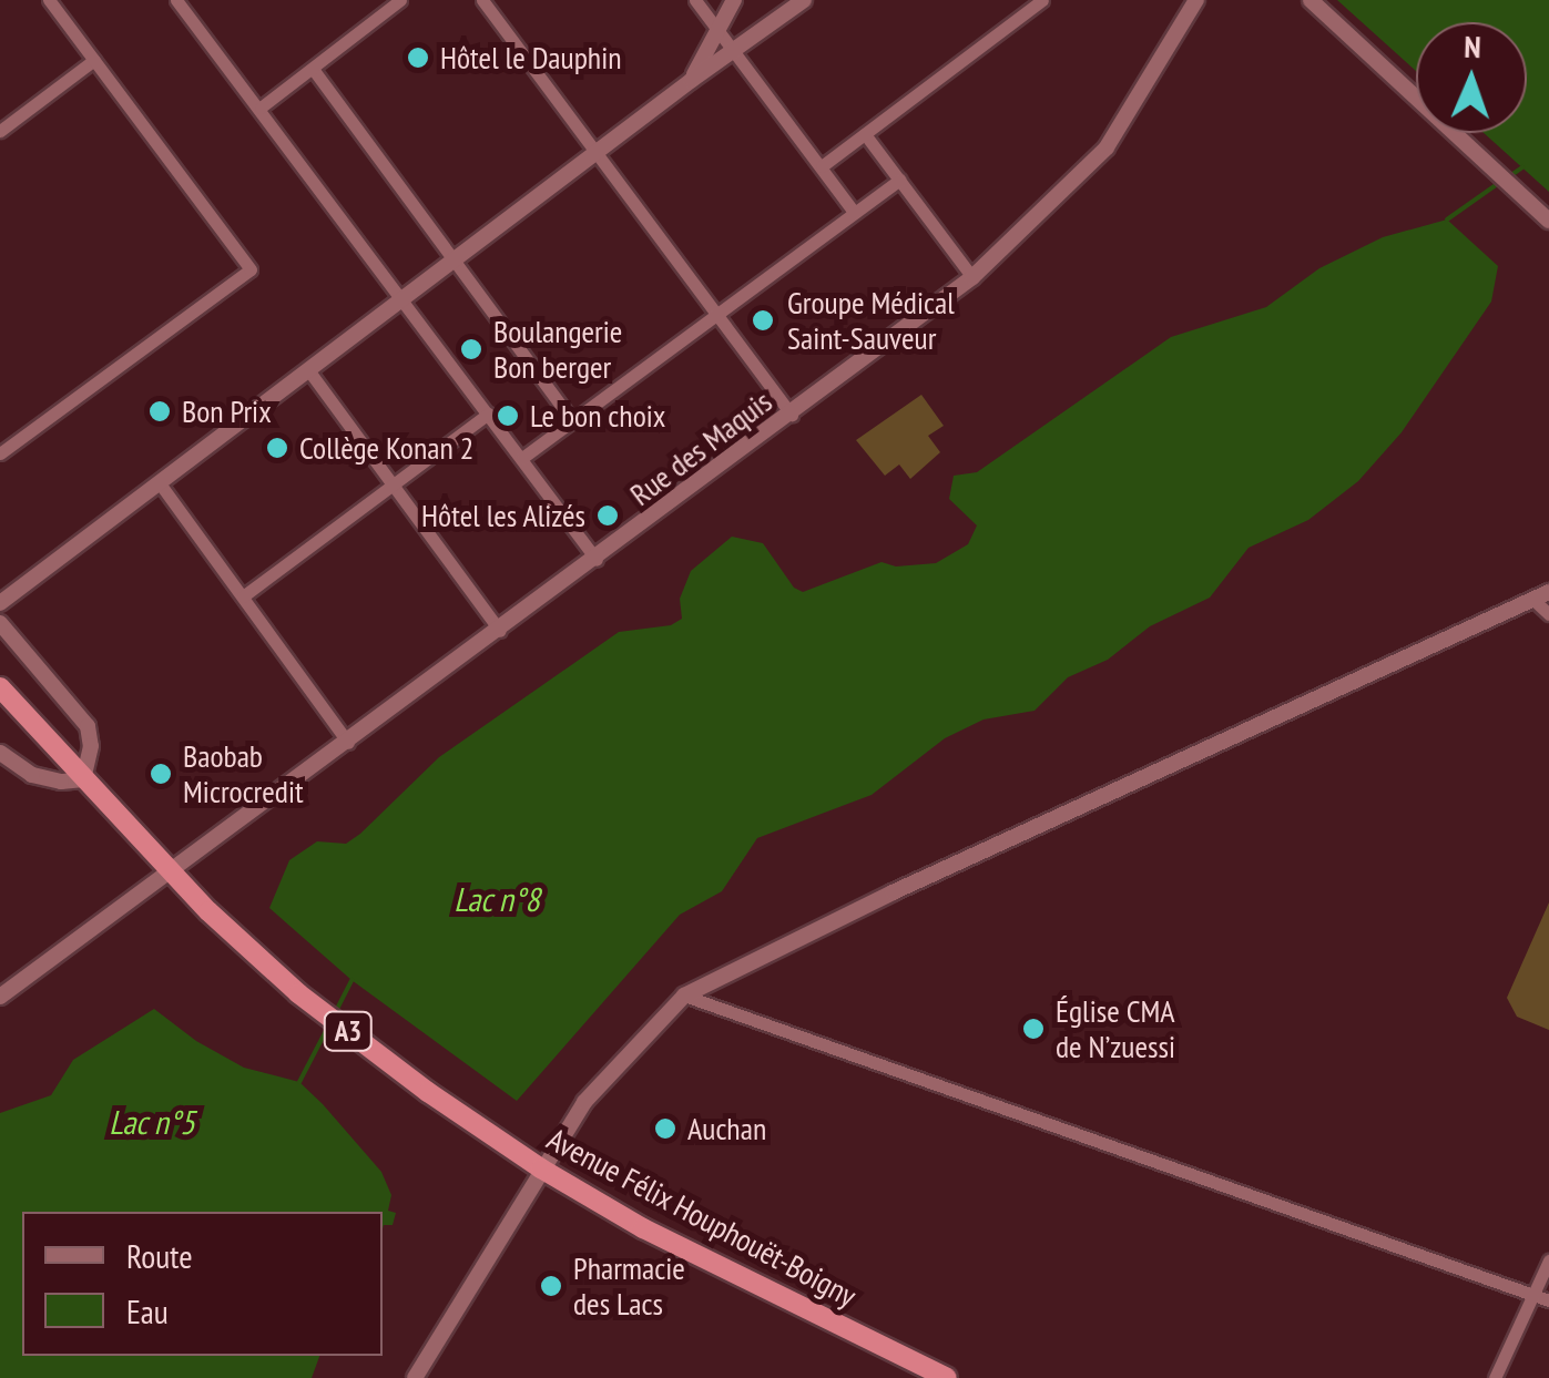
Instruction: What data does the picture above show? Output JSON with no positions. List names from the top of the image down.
{
  "streets": {
    "highway": ["A3", "Avenue Félix Houphouët-Boigny"],
    "street": ["Rue des Maquis"]
  },
  "crossings": [
    ["Rue des Maquis", "Avenue Félix Houphouët-Boigny"]
  ],
  "water": ["Lac n°8", "Lac n°5"],
  "places": [
    "Hôtel le Dauphin",
    "Groupe Médical Saint-Sauveur",
    "Boulangerie Bon berger",
    "Bon Prix",
    "Le bon choix",
    "Collège Konan 2",
    "Hôtel les Alizés",
    "Baobab Microcredit",
    "Église CMA de N’zuessi",
    "Auchan",
    "Pharmacie des Lacs"
  ],
  "legend": ["Route", "Eau"],
  "north": "top"
}
